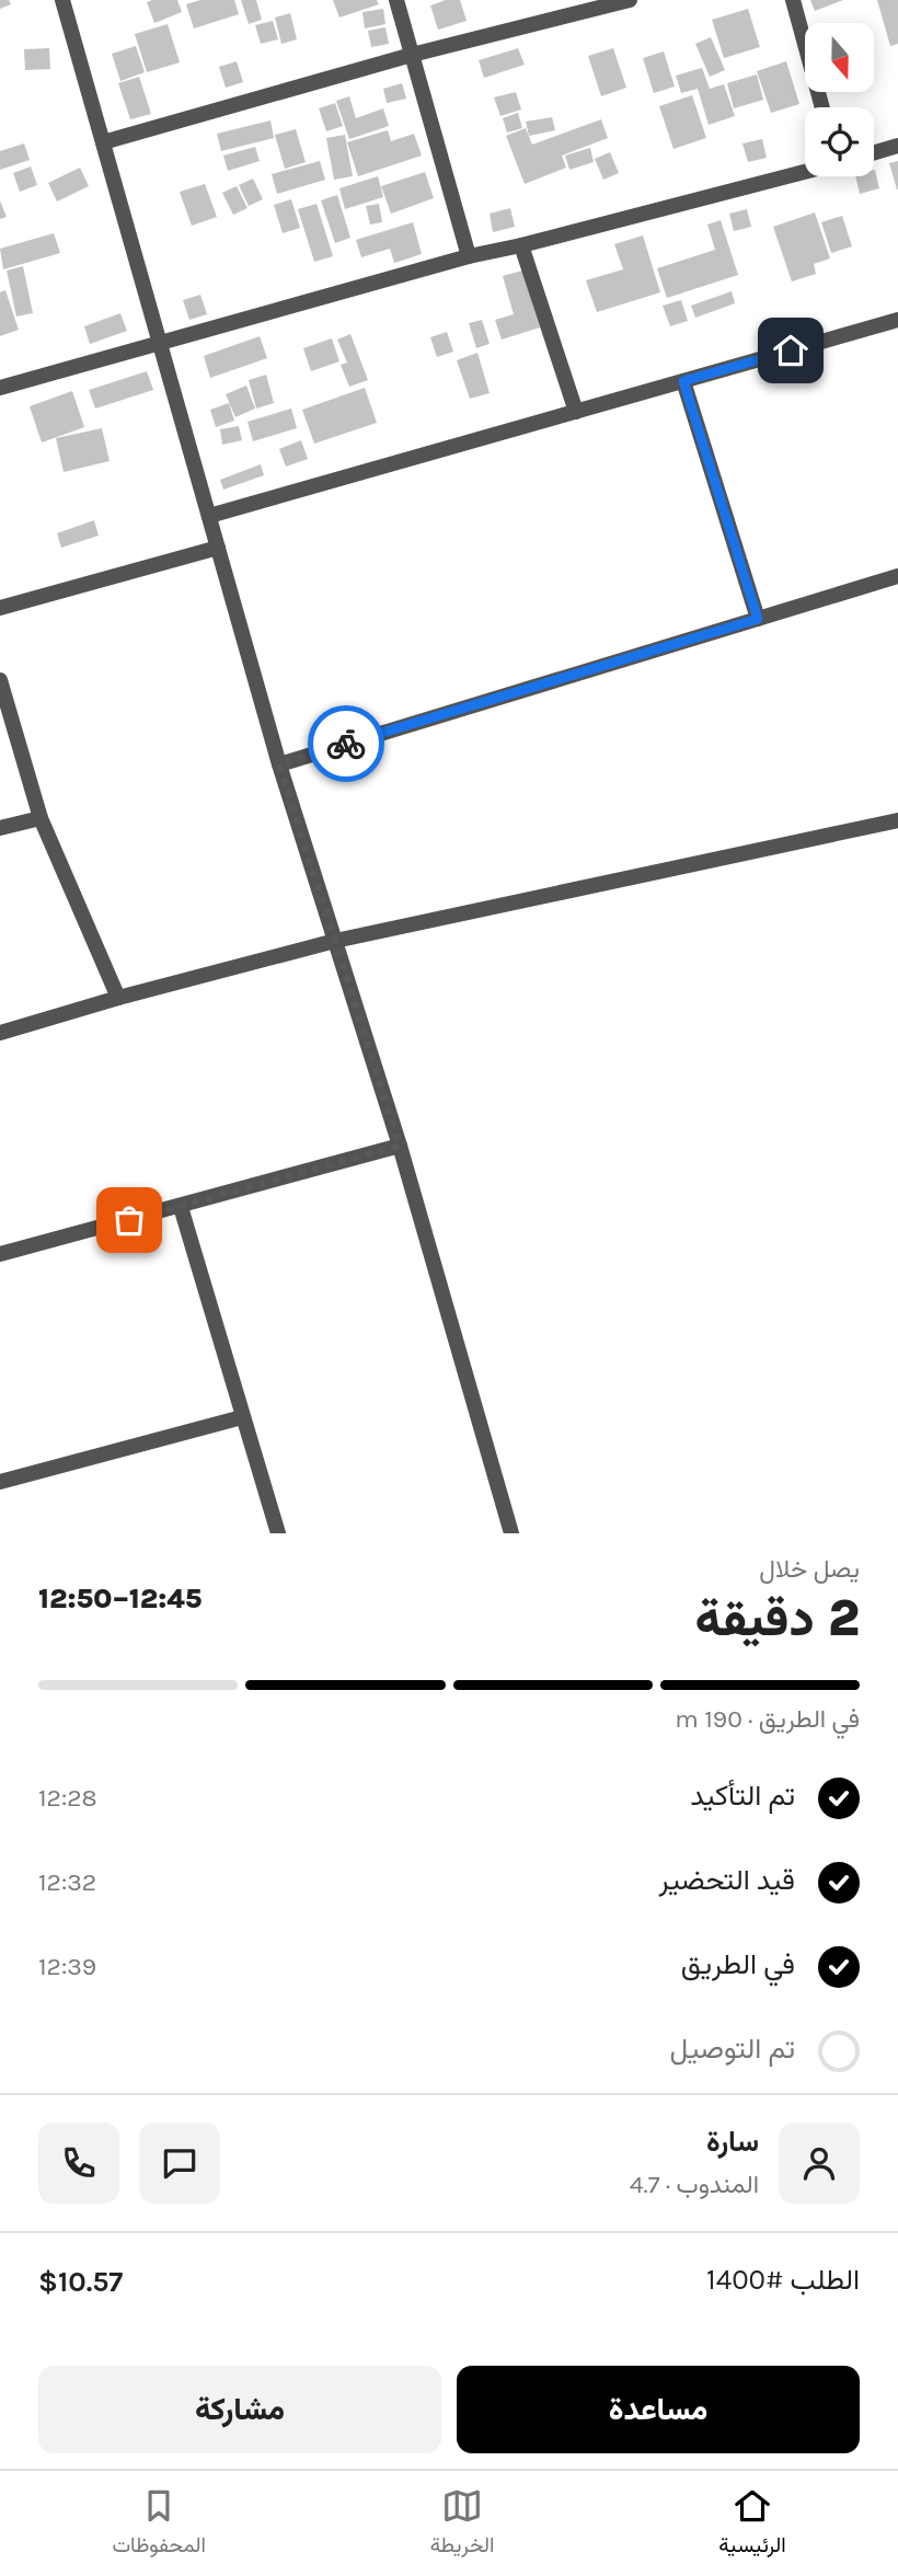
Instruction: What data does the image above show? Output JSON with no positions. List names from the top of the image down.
{
  "north": "bottom",
  "page": {
    "heading": ["2 دقيقة", "يصل خلال", "12:45–12:50"],
    "panel": [
      "سارة",
      "المندوب · 4.7",
      "الطلب #1400",
      "$10.57"
    ],
    "bar": "في الطريق · 190 m",
    "list": [
      ["تم التأكيد", "12:28"],
      ["قيد التحضير", "12:32"],
      ["في الطريق", "12:39"],
      "تم التوصيل"
    ],
    "buttons": ["مساعدة", "مشاركة"],
    "tabs": ["الرئيسية", "الخريطة", "المحفوظات"]
  }
}
